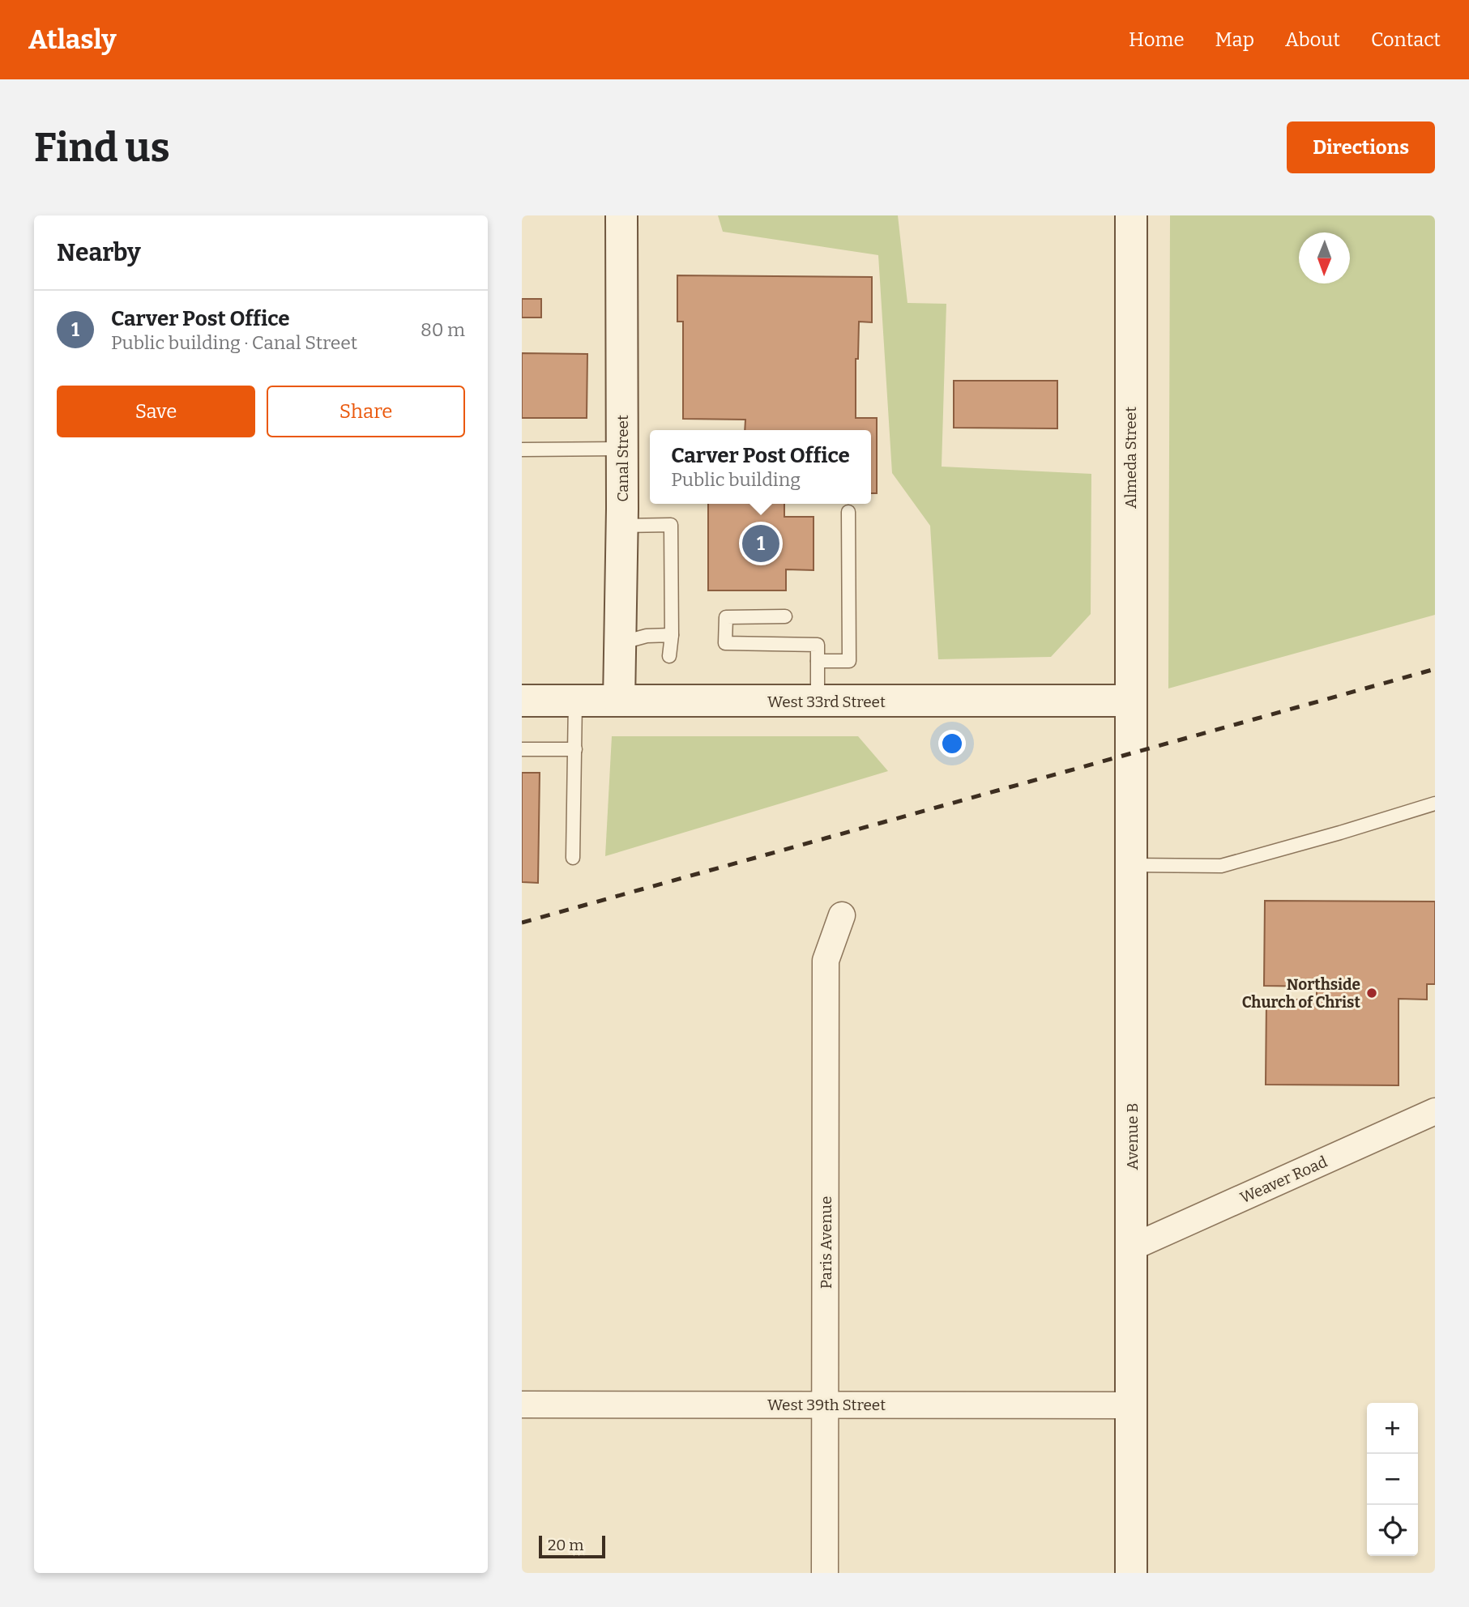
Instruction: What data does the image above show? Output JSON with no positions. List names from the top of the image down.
{
  "streets": {
    "street": [
      "Almeda Street",
      "Canal Street",
      "West 33rd Street",
      "Avenue B",
      "Weaver Road",
      "Paris Avenue",
      "West 39th Street"
    ]
  },
  "crossings": [
    ["Almeda Street", "West 33rd Street"],
    ["Almeda Street", "Avenue B"],
    ["Canal Street", "West 33rd Street"],
    ["West 33rd Street", "Avenue B"],
    ["Avenue B", "Weaver Road"],
    ["Avenue B", "West 39th Street"],
    ["Paris Avenue", "West 39th Street"]
  ],
  "places": ["Northside Church of Christ"],
  "scale_bar": "20 m",
  "north": "bottom",
  "page": {
    "header": "Atlasly",
    "nav": [
      "Home",
      "Map",
      "About",
      "Contact"
    ],
    "buttons": [
      "Directions",
      ["Save", "Share"]
    ],
    "title": "Find us",
    "heading": "Nearby",
    "list": [
      {
        "mark": "1",
        "name": "Carver Post Office",
        "note": "Public building · Canal Street",
        "value": "80 m"
      }
    ],
    "popup": ["Carver Post Office", "Public building"],
    "pins": "1",
    "map_buttons": ["+", "−"],
    "scale": "20 m"
  }
}
